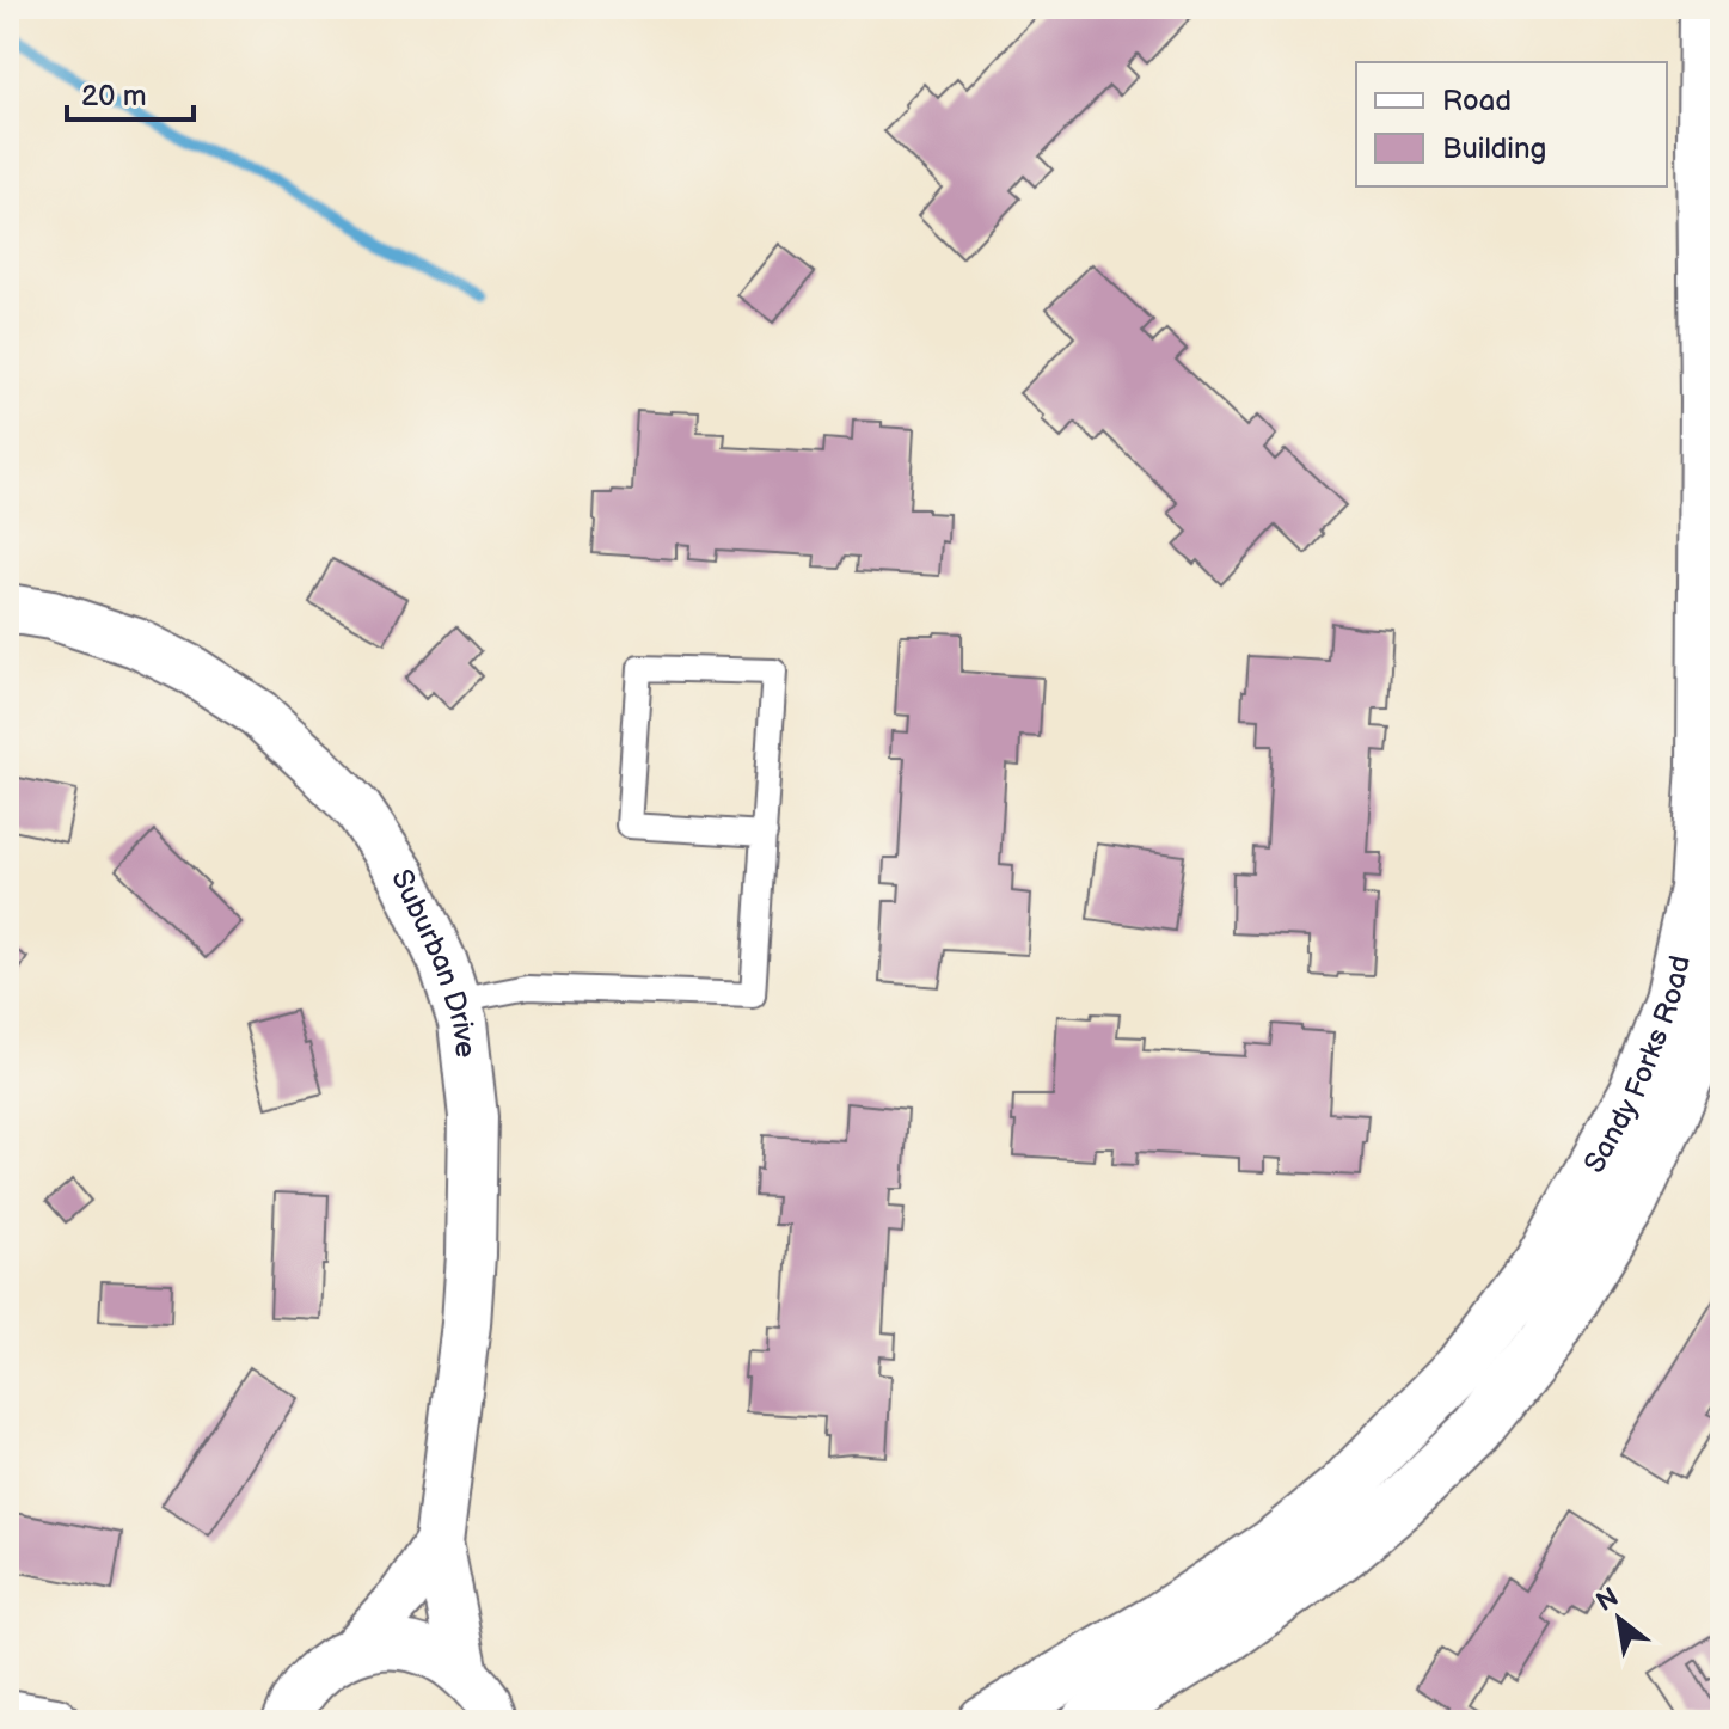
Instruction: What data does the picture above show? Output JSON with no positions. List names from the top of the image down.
{
  "streets": {
    "street": ["Suburban Drive", "Sandy Forks Road"]
  },
  "legend": ["Road", "Building"],
  "scale_bar": "20 m",
  "north": "top left"
}
